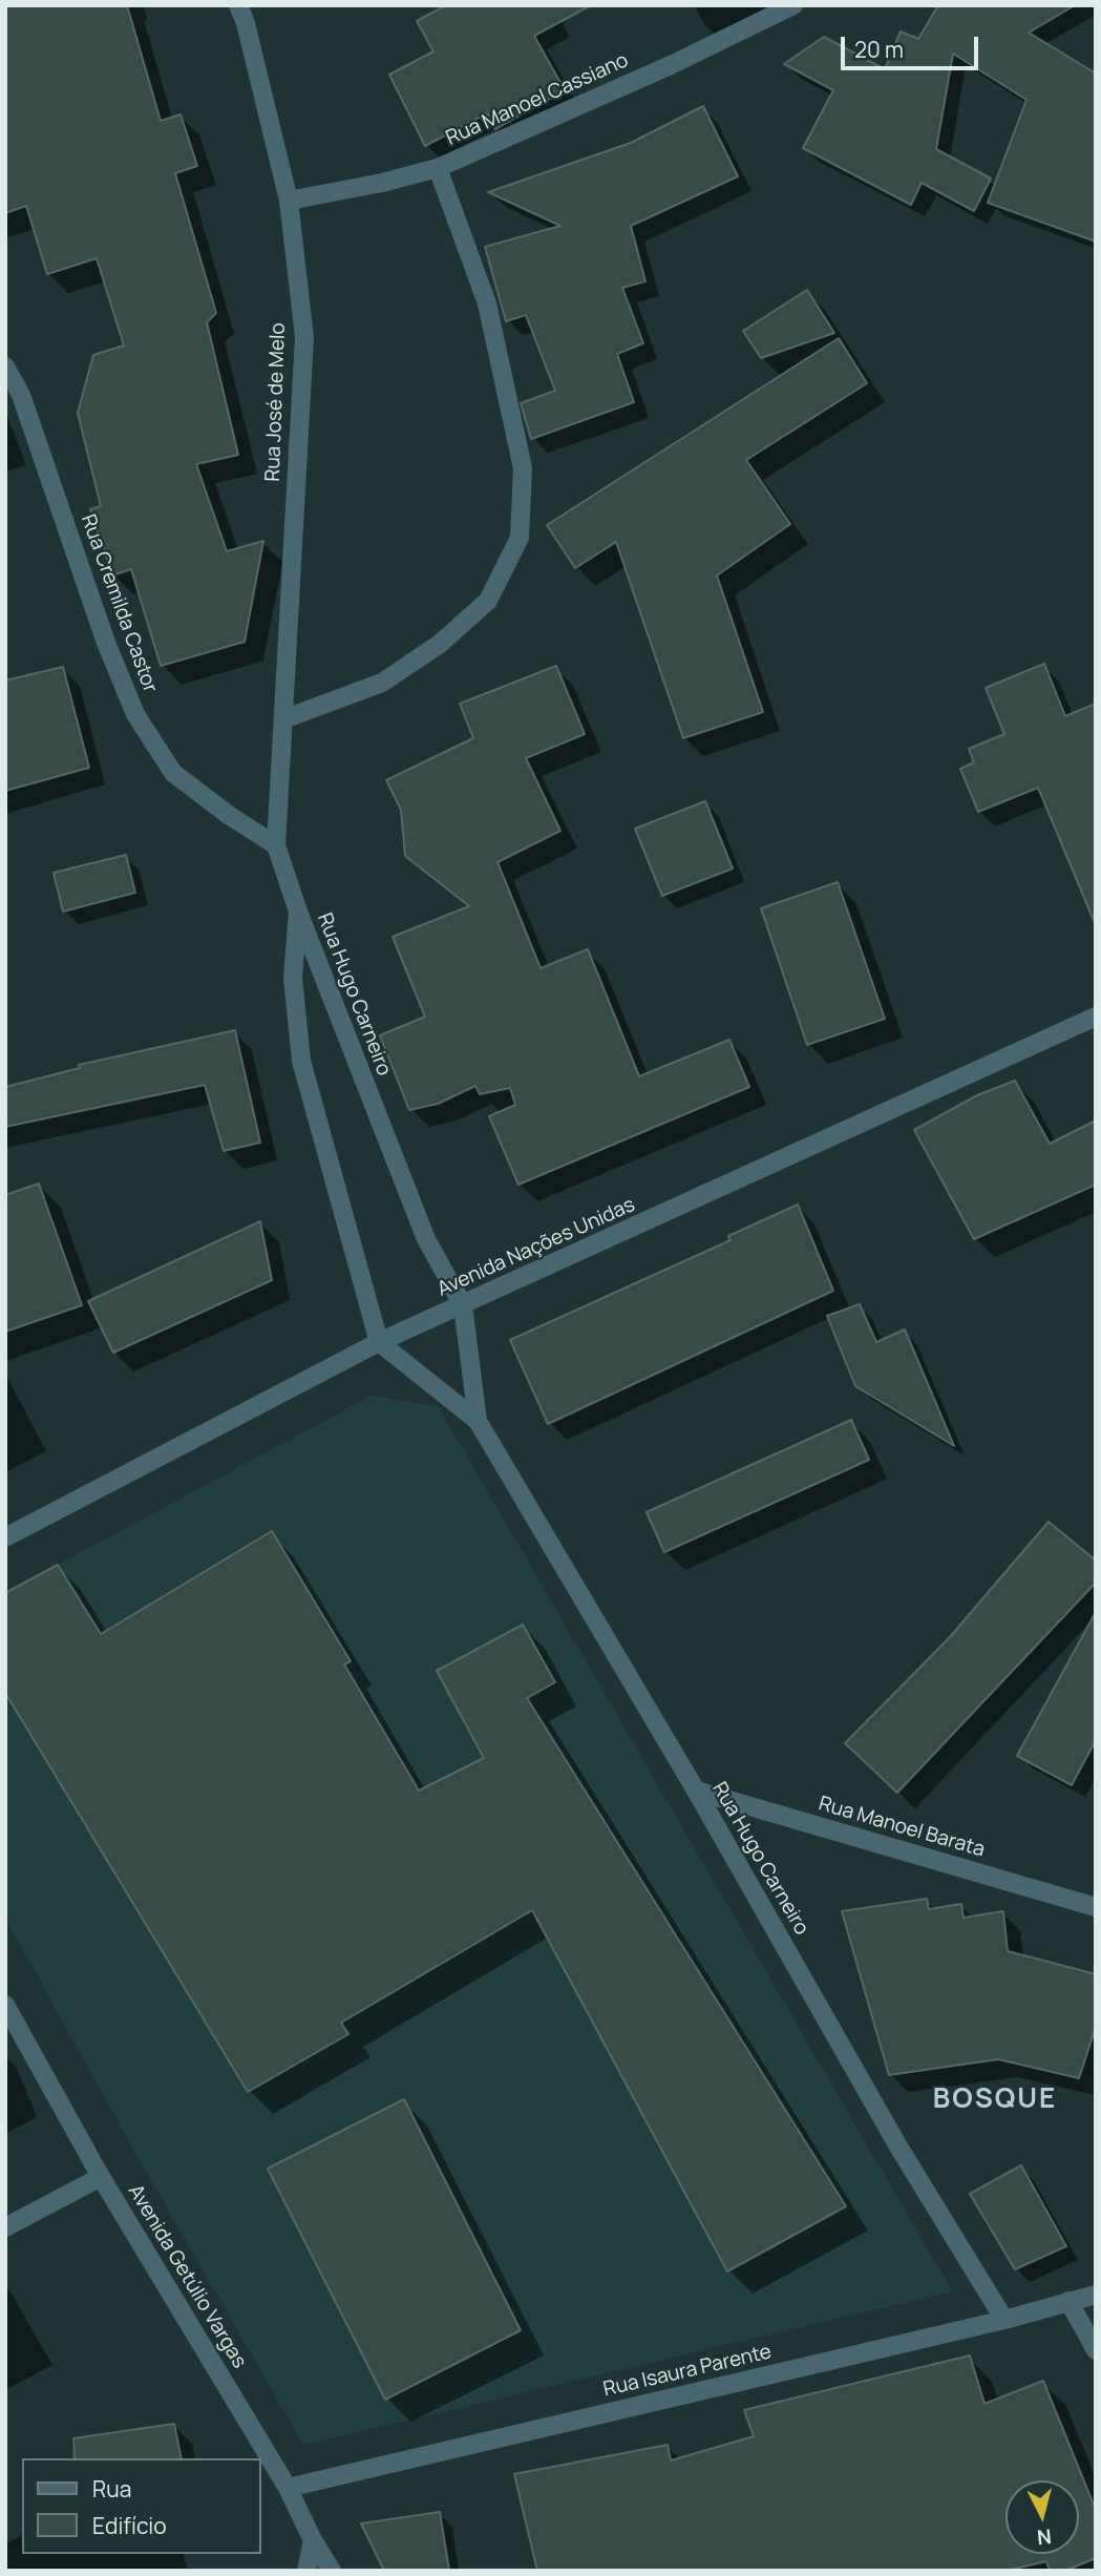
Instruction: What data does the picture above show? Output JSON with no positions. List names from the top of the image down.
{
  "streets": {
    "street": [
      "Rua Manoel Cassiano",
      "Rua José de Melo",
      "Rua Cremilda Castor",
      "Rua Hugo Carneiro",
      "Avenida Nações Unidas",
      "Rua Manoel Barata",
      "Avenida Getúlio Vargas",
      "Rua Isaura Parente"
    ]
  },
  "crossings": [
    ["Rua Manoel Cassiano", "Rua José de Melo"],
    ["Rua José de Melo", "Rua Cremilda Castor"],
    ["Rua José de Melo", "Rua Hugo Carneiro"],
    ["Rua Hugo Carneiro", "Avenida Nações Unidas"],
    ["Rua Hugo Carneiro", "Rua Manoel Barata"],
    ["Rua Hugo Carneiro", "Rua Isaura Parente"],
    ["Avenida Getúlio Vargas", "Rua Isaura Parente"]
  ],
  "districts": ["BOSQUE"],
  "legend": ["Rua", "Edifício"],
  "scale_bar": "20 m",
  "north": "bottom"
}
